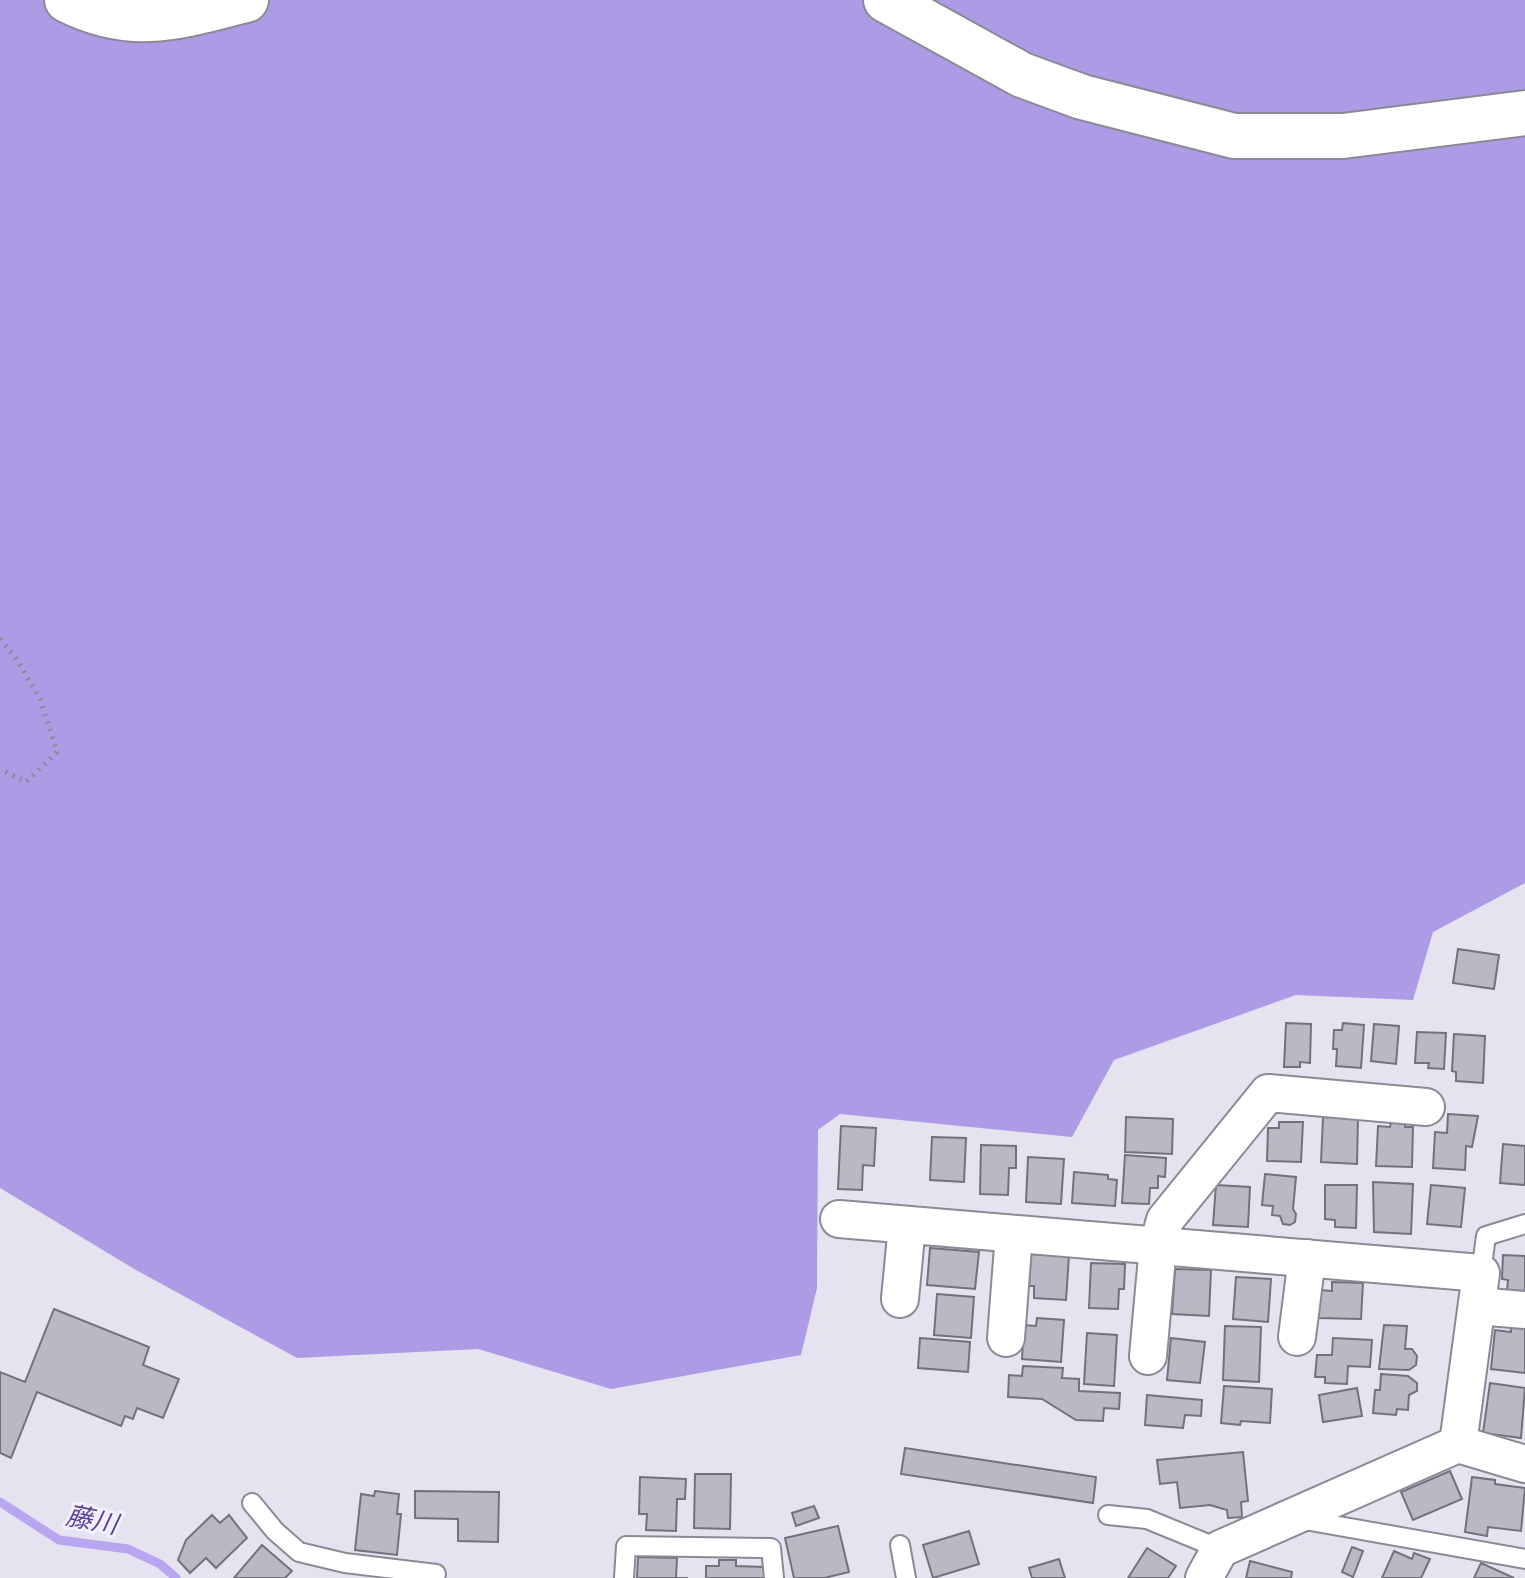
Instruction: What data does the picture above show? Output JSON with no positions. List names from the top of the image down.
{
  "water": ["藤川"]
}
